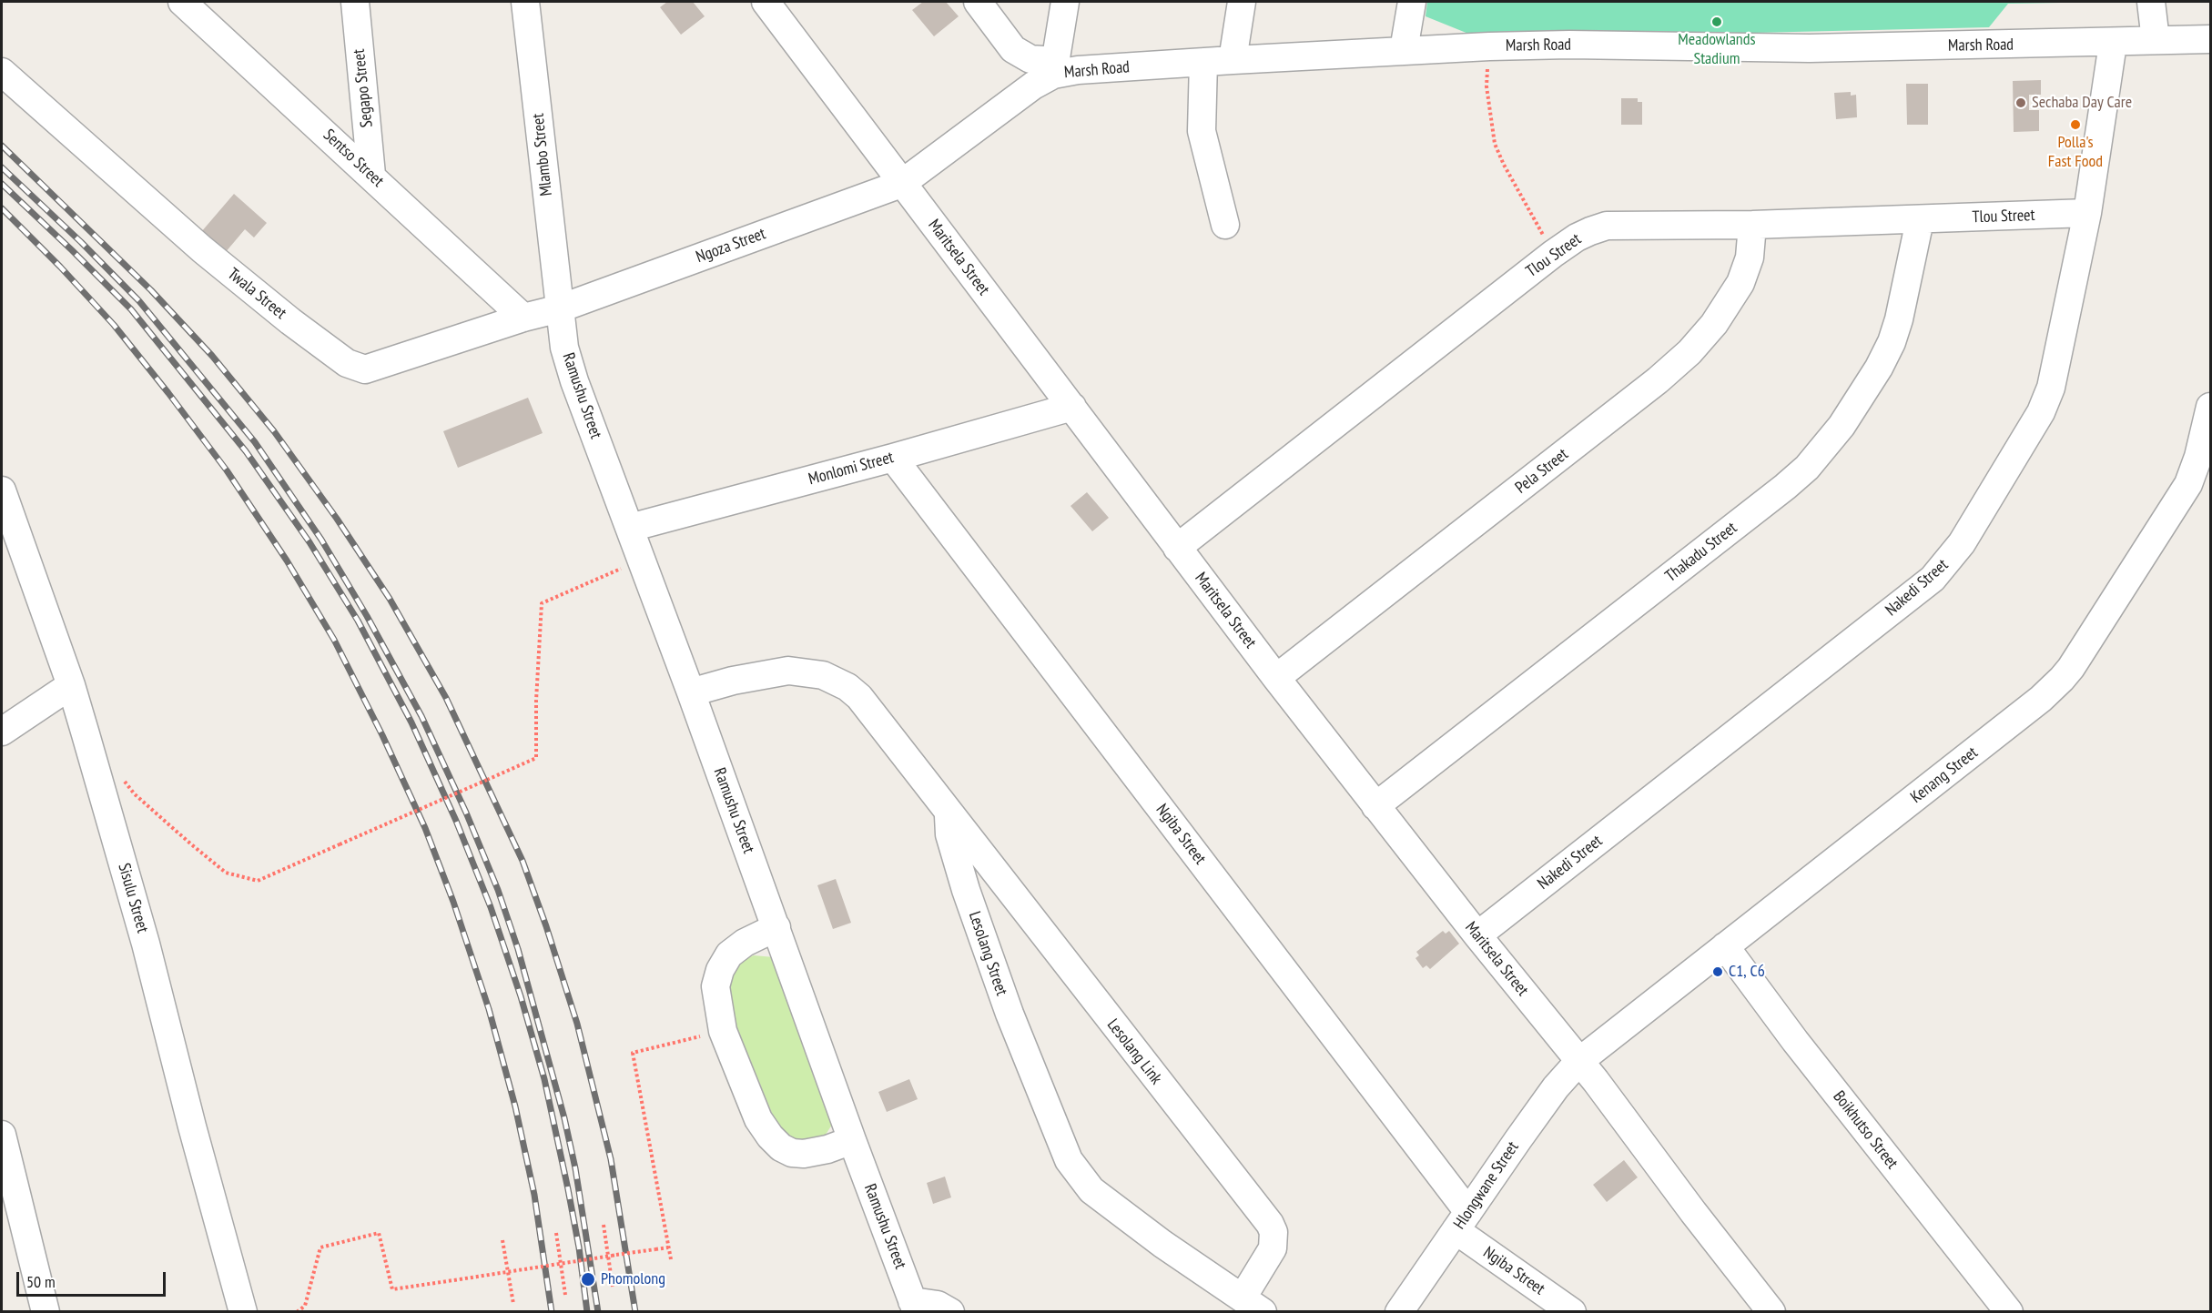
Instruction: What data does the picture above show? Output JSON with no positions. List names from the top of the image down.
{
  "streets": {
    "street": [
      "Marsh Road",
      "Segapo Street",
      "Mlambo Street",
      "Sentso Street",
      "Tlou Street",
      "Ngoza Street",
      "Maritsela Street",
      "Twala Street",
      "Ramushu Street",
      "Monlomi Street",
      "Pela Street",
      "Thakadu Street",
      "Nakedi Street",
      "Kenang Street",
      "Ngiba Street",
      "Sisulu Street",
      "Lesolang Street",
      "Lesolang Link",
      "Boikhutso Street",
      "Hlongwane Street"
    ]
  },
  "crossings": [
    ["Marsh Road", "Ngoza Street"],
    ["Marsh Road", "Maritsela Street"],
    ["Marsh Road", "Nakedi Street"],
    ["Segapo Street", "Sentso Street"],
    ["Mlambo Street", "Ngoza Street"],
    ["Mlambo Street", "Twala Street"],
    ["Mlambo Street", "Ramushu Street"],
    ["Sentso Street", "Twala Street"],
    ["Tlou Street", "Maritsela Street"],
    ["Tlou Street", "Pela Street"],
    ["Tlou Street", "Thakadu Street"],
    ["Tlou Street", "Nakedi Street"],
    ["Ngoza Street", "Maritsela Street"],
    ["Ngoza Street", "Twala Street"],
    ["Ngoza Street", "Ramushu Street"],
    ["Maritsela Street", "Monlomi Street"],
    ["Maritsela Street", "Pela Street"],
    ["Maritsela Street", "Thakadu Street"],
    ["Maritsela Street", "Nakedi Street"],
    ["Maritsela Street", "Kenang Street"],
    ["Maritsela Street", "Hlongwane Street"],
    ["Twala Street", "Ramushu Street"],
    ["Ramushu Street", "Monlomi Street"],
    ["Monlomi Street", "Ngiba Street"],
    ["Kenang Street", "Boikhutso Street"],
    ["Kenang Street", "Hlongwane Street"],
    ["Ngiba Street", "Hlongwane Street"],
    ["Lesolang Street", "Lesolang Link"]
  ],
  "places": [
    "Meadowlands Stadium",
    "Sechaba Day Care",
    "Polla's Fast Food",
    "C1, C6",
    "Phomolong"
  ],
  "scale_bar": "50 m"
}
